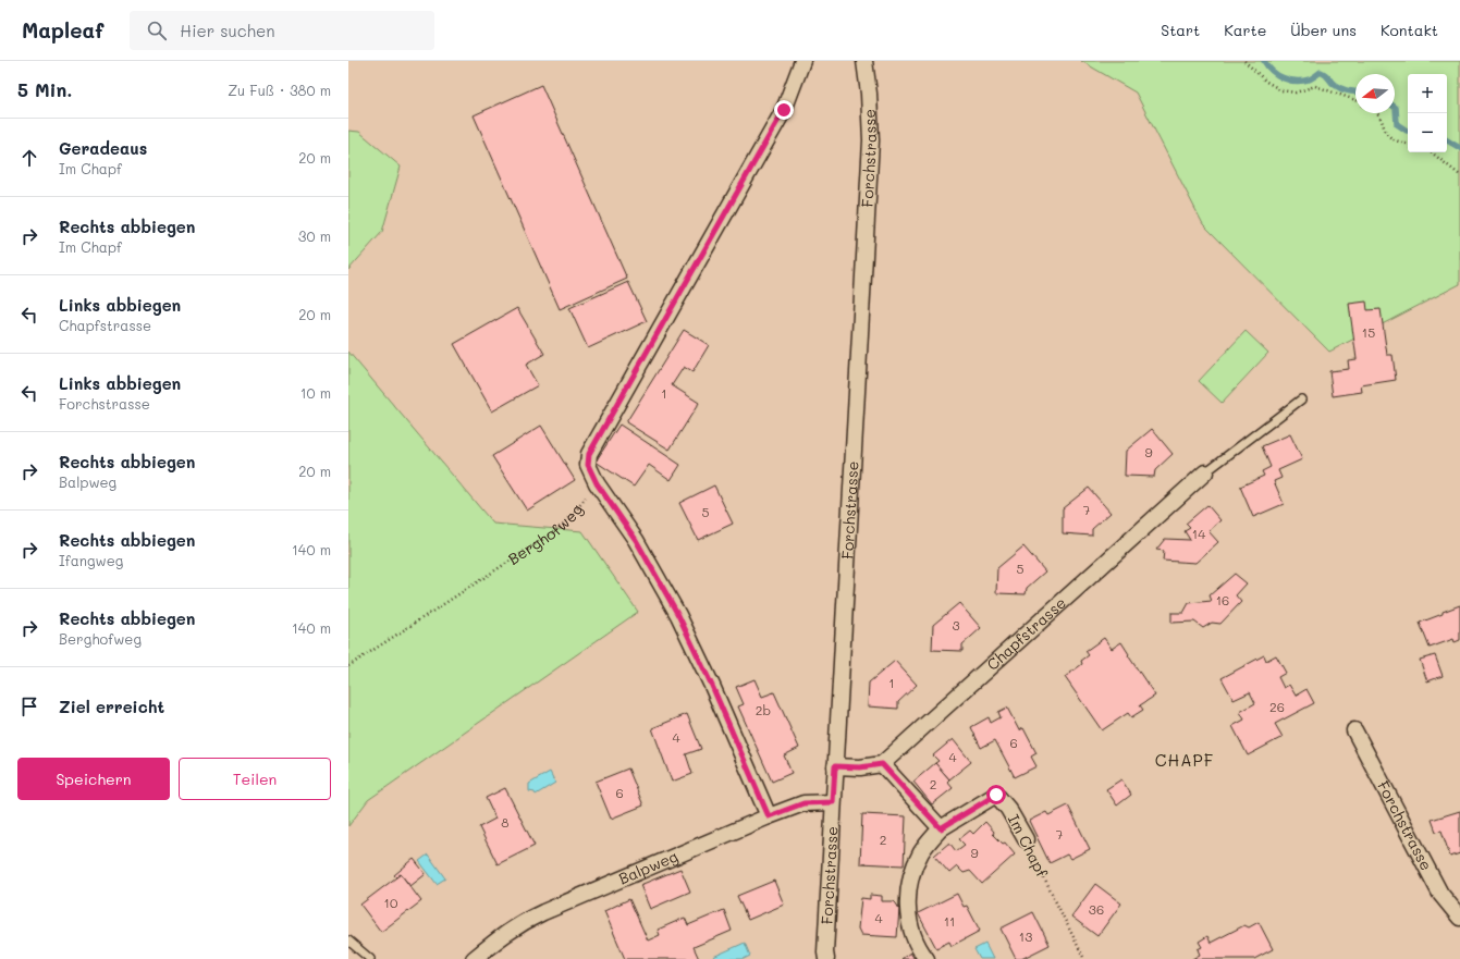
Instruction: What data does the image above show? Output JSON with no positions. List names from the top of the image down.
{
  "streets": {
    "street": [
      "Forchstrasse",
      "Chapfstrasse",
      "Im Chapf",
      "Balpweg"
    ],
    "path": ["Berghofweg"]
  },
  "crossings": [
    ["Forchstrasse", "Balpweg"]
  ],
  "districts": ["CHAPF"],
  "house_numbers": [
    "15",
    "1",
    "9",
    "7",
    "5",
    "14",
    "5",
    "16",
    "3",
    "1",
    "26",
    "2b",
    "4",
    "6",
    "4",
    "2",
    "6",
    "8",
    "7",
    "2",
    "9",
    "10",
    "36",
    "4",
    "11",
    "13"
  ],
  "north": "left",
  "page": {
    "header": "Mapleaf",
    "search": "Hier suchen",
    "nav": [
      "Start",
      "Karte",
      "Über uns",
      "Kontakt"
    ],
    "heading": ["5 Min.", "Zu Fuß · 380 m"],
    "map_buttons": ["+", "−"],
    "list": [
      ["Geradeaus", "Im Chapf", "20 m"],
      ["Rechts abbiegen", "Im Chapf", "30 m"],
      ["Links abbiegen", "Chapfstrasse", "20 m"],
      ["Links abbiegen", "Forchstrasse", "10 m"],
      ["Rechts abbiegen", "Balpweg", "20 m"],
      ["Rechts abbiegen", "Ifangweg", "140 m"],
      ["Rechts abbiegen", "Berghofweg", "140 m"],
      "Ziel erreicht"
    ],
    "buttons": ["Speichern", "Teilen"]
  }
}
